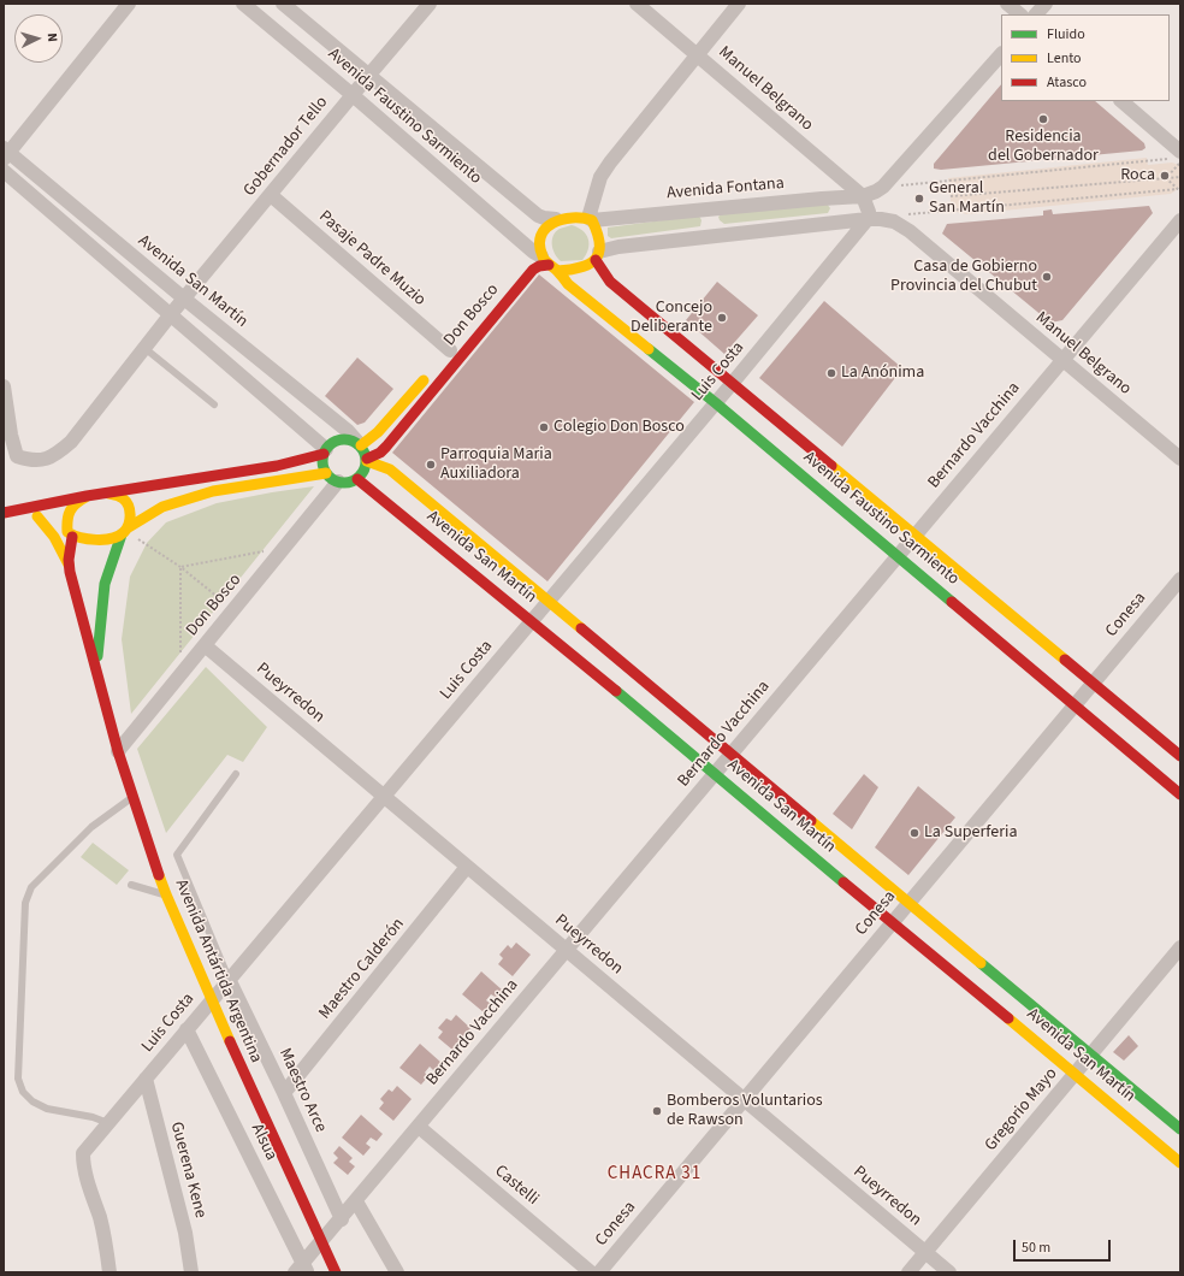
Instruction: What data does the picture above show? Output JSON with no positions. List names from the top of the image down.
{
  "streets": {
    "main road": [
      "Avenida Faustino Sarmiento",
      "Avenida San Martín",
      "Don Bosco",
      "Avenida Antártida Argentina"
    ],
    "street": [
      "Manuel Belgrano",
      "Gobernador Tello",
      "Avenida Fontana",
      "Pasaje Padre Muzio",
      "Luis Costa",
      "Bernardo Vacchina",
      "Conesa",
      "Pueyrredon",
      "Maestro Calderón",
      "Maestro Arce",
      "Gregorio Mayo",
      "Alsua",
      "Guerena Kene",
      "Castelli"
    ]
  },
  "crossings": [
    ["Manuel Belgrano", "Avenida Fontana"],
    ["Manuel Belgrano", "Luis Costa"],
    ["Manuel Belgrano", "Bernardo Vacchina"],
    ["Avenida Faustino Sarmiento", "Gobernador Tello"],
    ["Avenida Faustino Sarmiento", "Avenida Fontana"],
    ["Avenida Faustino Sarmiento", "Don Bosco"],
    ["Avenida Faustino Sarmiento", "Luis Costa"],
    ["Avenida Faustino Sarmiento", "Bernardo Vacchina"],
    ["Avenida Faustino Sarmiento", "Conesa"],
    ["Gobernador Tello", "Pasaje Padre Muzio"],
    ["Gobernador Tello", "Avenida San Martín"],
    ["Avenida Fontana", "Don Bosco"],
    ["Avenida Fontana", "Luis Costa"],
    ["Avenida San Martín", "Don Bosco"],
    ["Avenida San Martín", "Luis Costa"],
    ["Avenida San Martín", "Bernardo Vacchina"],
    ["Avenida San Martín", "Conesa"],
    ["Avenida San Martín", "Gregorio Mayo"],
    ["Don Bosco", "Pueyrredon"],
    ["Don Bosco", "Avenida Antártida Argentina"],
    ["Luis Costa", "Pueyrredon"],
    ["Luis Costa", "Avenida Antártida Argentina"],
    ["Luis Costa", "Maestro Arce"],
    ["Luis Costa", "Alsua"],
    ["Luis Costa", "Guerena Kene"],
    ["Bernardo Vacchina", "Pueyrredon"],
    ["Bernardo Vacchina", "Avenida Antártida Argentina"],
    ["Bernardo Vacchina", "Maestro Arce"],
    ["Bernardo Vacchina", "Alsua"],
    ["Bernardo Vacchina", "Castelli"],
    ["Conesa", "Pueyrredon"],
    ["Pueyrredon", "Maestro Calderón"],
    ["Pueyrredon", "Gregorio Mayo"],
    ["Maestro Calderón", "Maestro Arce"]
  ],
  "districts": ["CHACRA 31"],
  "places": [
    "Residencia del Gobernador",
    "Roca",
    "General San Martín",
    "Casa de Gobierno Provincia del Chubut",
    "Concejo Deliberante",
    "La Anónima",
    "Colegio Don Bosco",
    "Parroquia Maria Auxiliadora",
    "La Superferia",
    "Bomberos Voluntarios de Rawson"
  ],
  "legend": ["Fluido", "Lento", "Atasco"],
  "scale_bar": "50 m",
  "north": "right"
}
